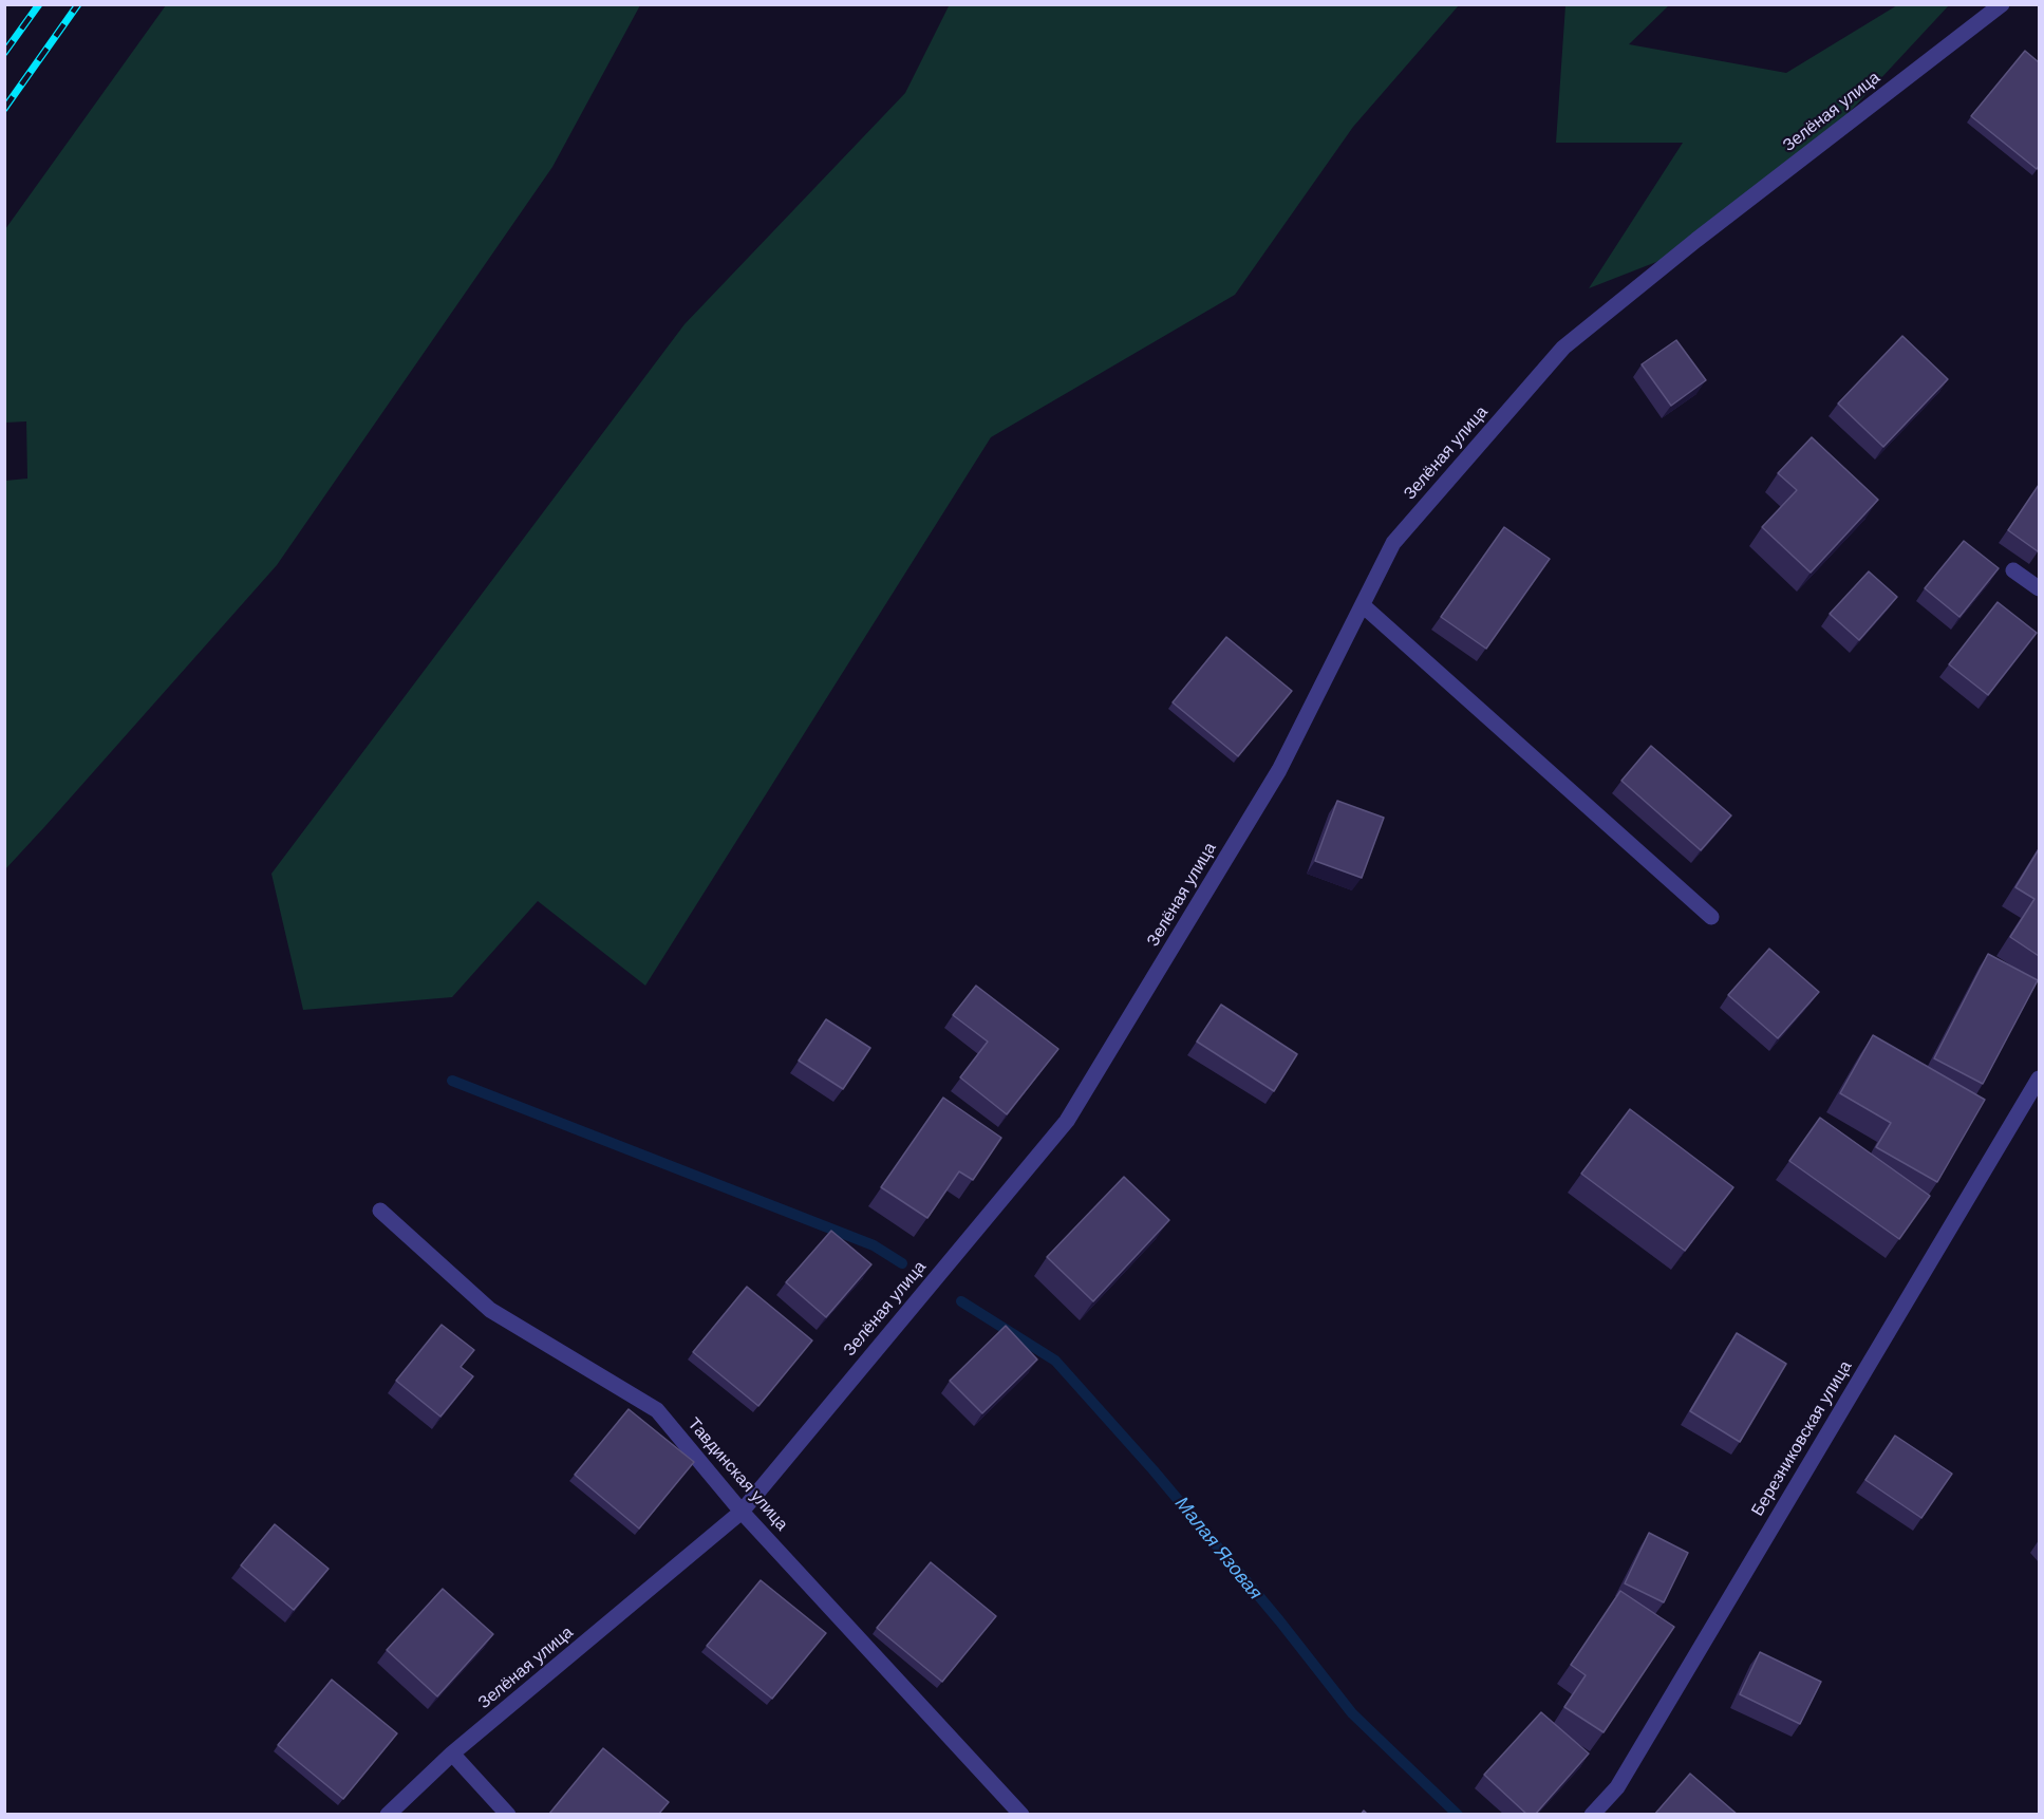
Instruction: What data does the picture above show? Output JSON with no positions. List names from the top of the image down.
{
  "streets": {
    "street": ["Зелёная улица", "Березниковская улица", "Тавдинская улица"]
  },
  "crossings": [
    ["Зелёная улица", "Тавдинская улица"]
  ],
  "water": ["Малая Язовая"]
}
